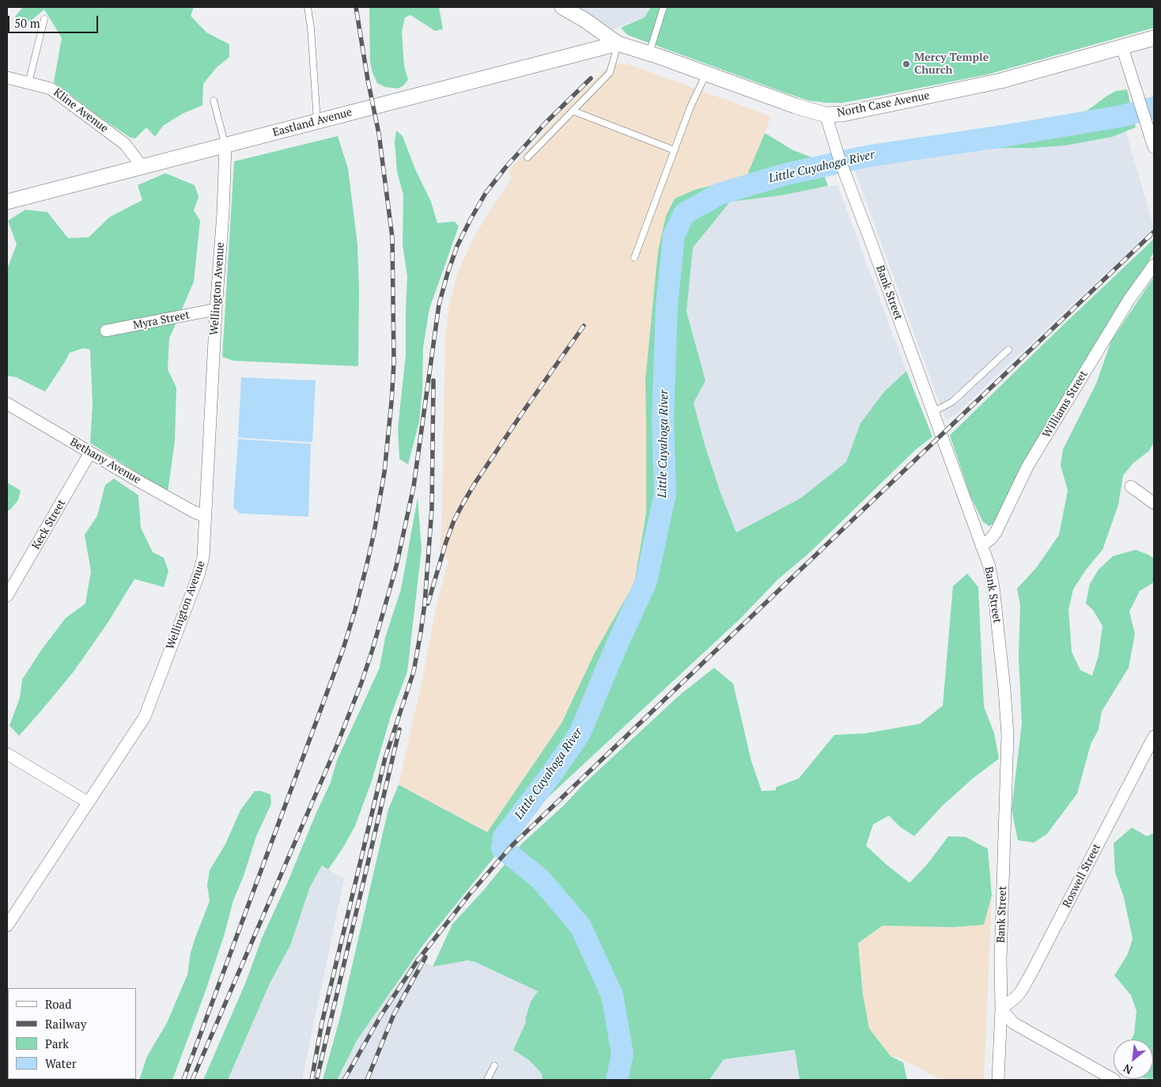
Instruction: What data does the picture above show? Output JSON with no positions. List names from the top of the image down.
{
  "streets": {
    "street": [
      "North Case Avenue",
      "Kline Avenue",
      "Eastland Avenue",
      "Wellington Avenue",
      "Bank Street",
      "Myra Street",
      "Williams Street",
      "Bethany Avenue",
      "Keck Street",
      "Roswell Street"
    ]
  },
  "crossings": [
    ["North Case Avenue", "Eastland Avenue"],
    ["North Case Avenue", "Bank Street"],
    ["Kline Avenue", "Eastland Avenue"],
    ["Eastland Avenue", "Wellington Avenue"],
    ["Wellington Avenue", "Myra Street"],
    ["Wellington Avenue", "Bethany Avenue"],
    ["Bank Street", "Williams Street"],
    ["Bank Street", "Roswell Street"],
    ["Bethany Avenue", "Keck Street"]
  ],
  "water": ["Little Cuyahoga River"],
  "places": ["Mercy Temple Church"],
  "legend": [
    "Road",
    "Railway",
    "Park",
    "Water"
  ],
  "scale_bar": "50 m",
  "north": "bottom left"
}
